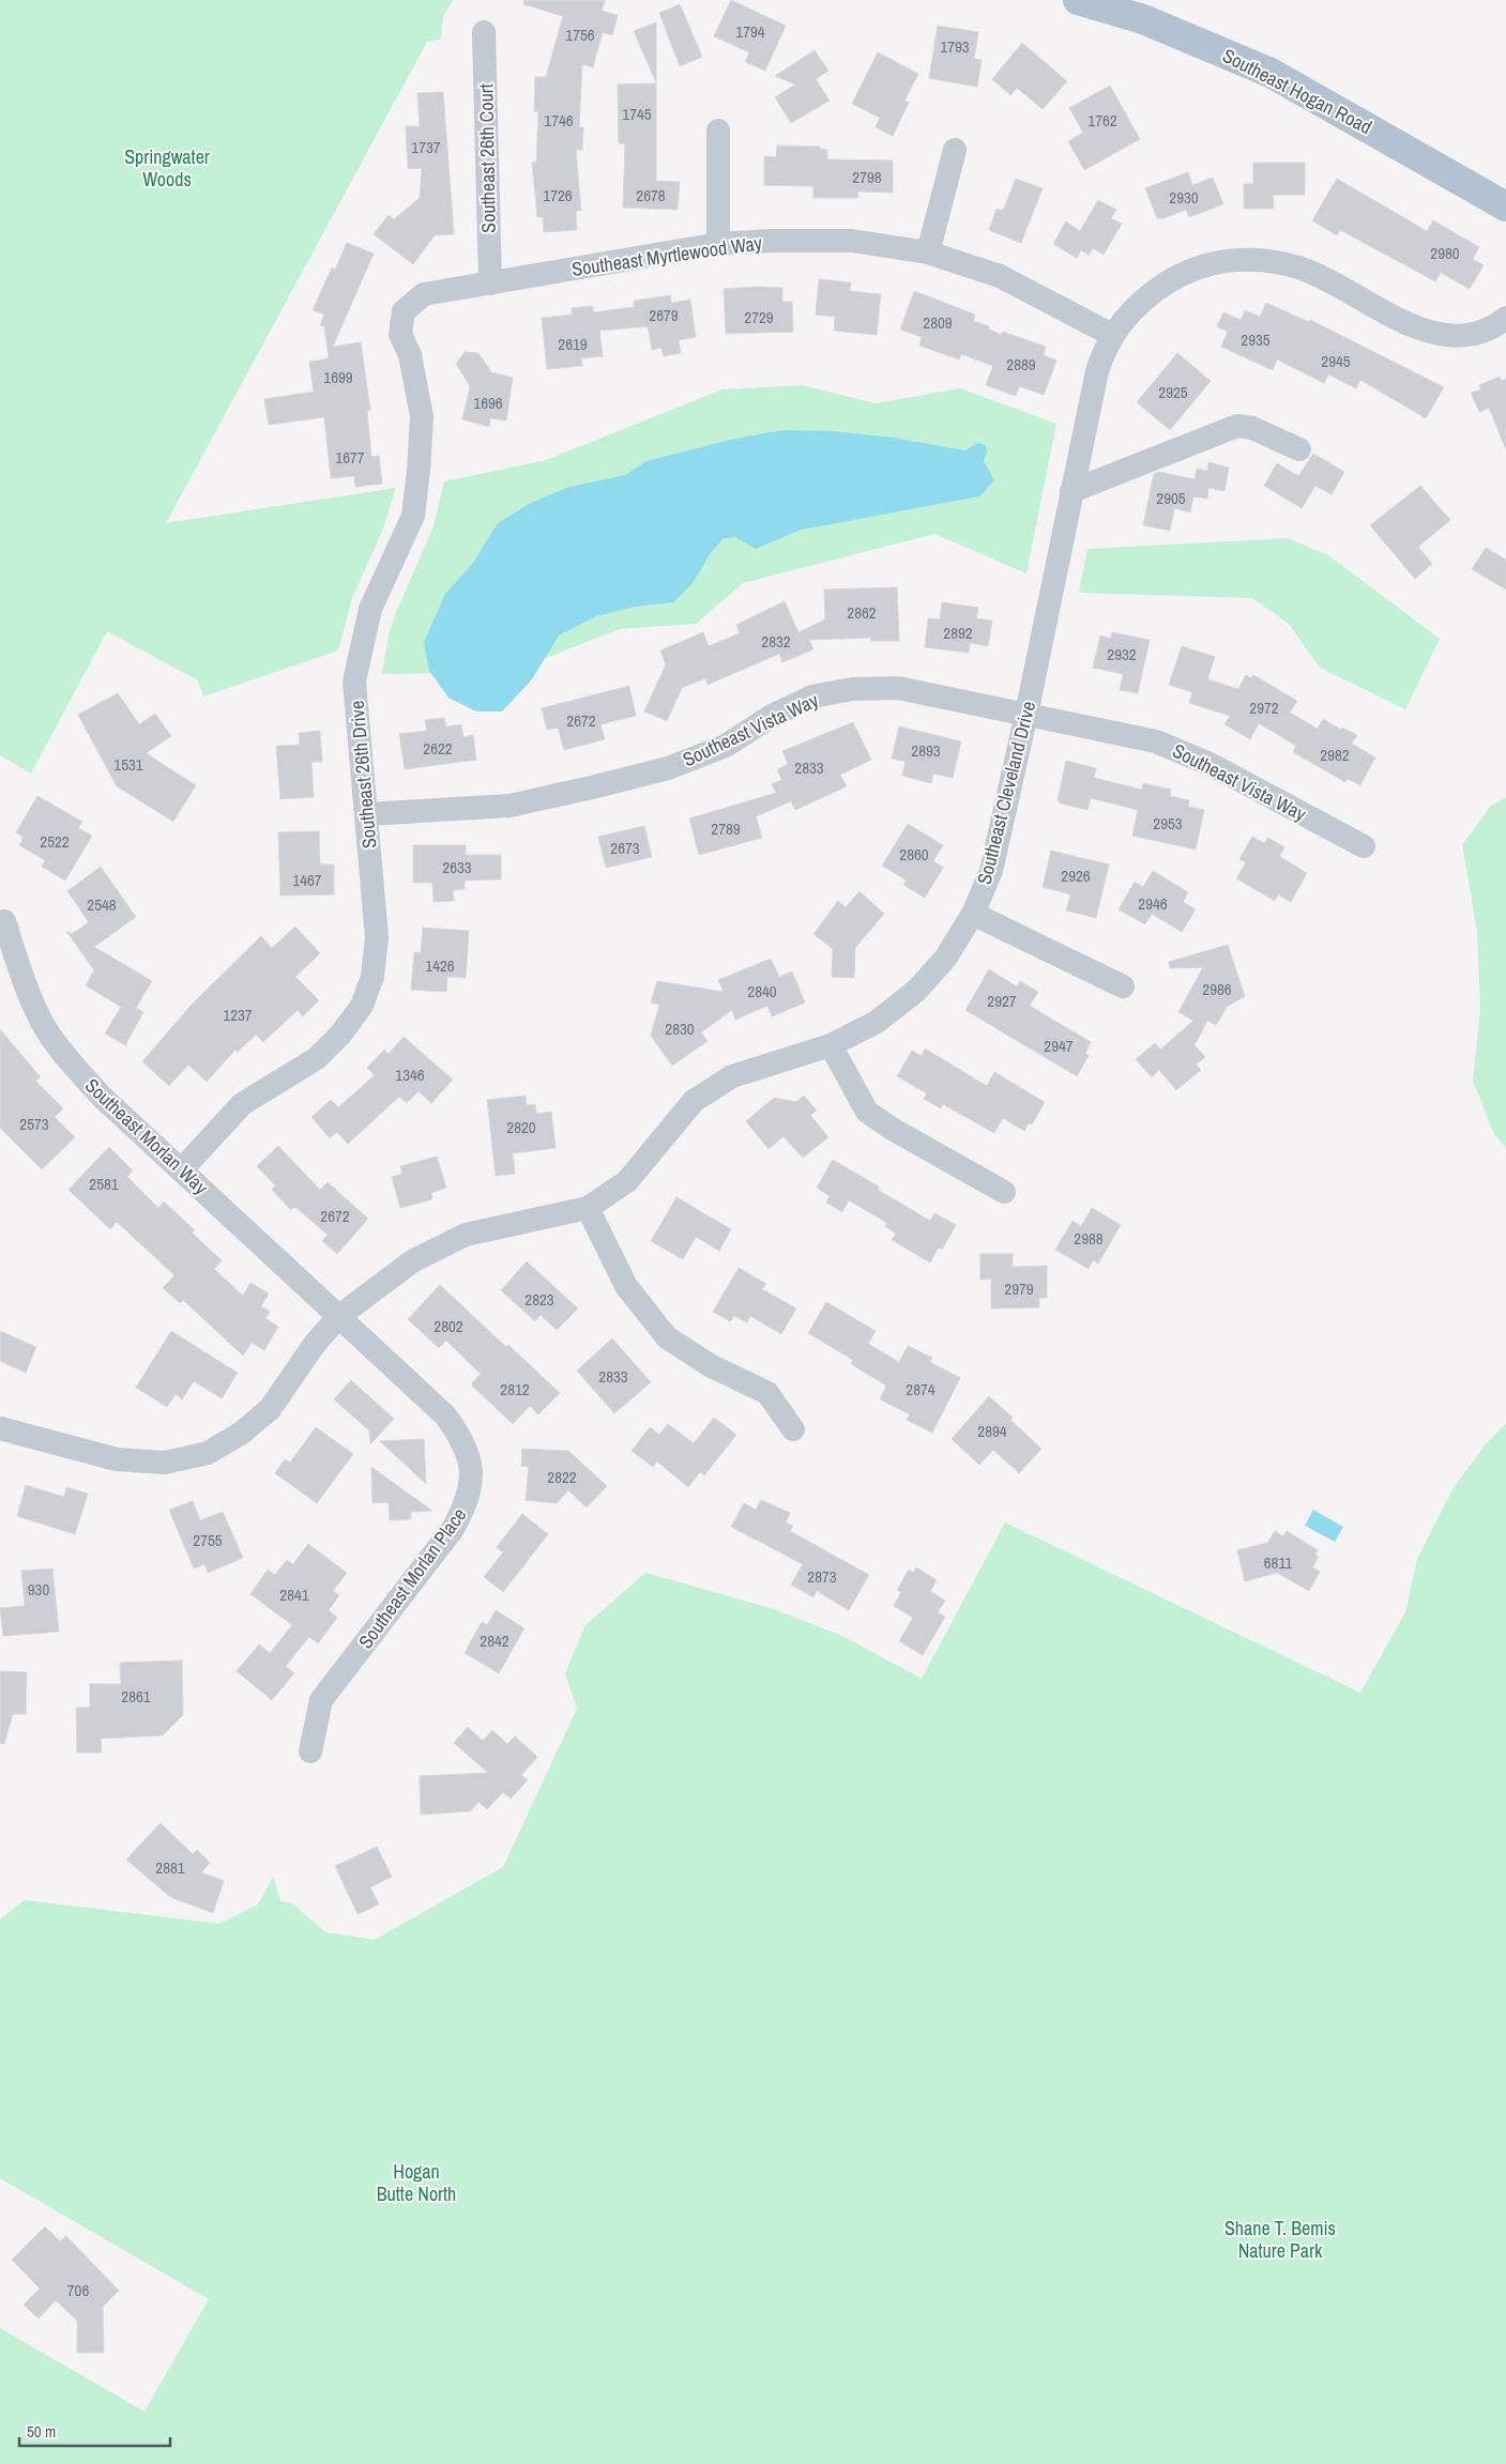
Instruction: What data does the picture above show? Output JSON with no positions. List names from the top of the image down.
{
  "streets": {
    "main road": ["Southeast Hogan Road"],
    "street": [
      "Southeast 26th Court",
      "Southeast Myrtlewood Way",
      "Southeast Vista Way",
      "Southeast 26th Drive",
      "Southeast Cleveland Drive",
      "Southeast Morlan Way",
      "Southeast Morlan Place"
    ]
  },
  "crossings": [
    ["Southeast 26th Court", "Southeast Myrtlewood Way"],
    ["Southeast Myrtlewood Way", "Southeast 26th Drive"],
    ["Southeast Myrtlewood Way", "Southeast Cleveland Drive"],
    ["Southeast Vista Way", "Southeast 26th Drive"],
    ["Southeast Vista Way", "Southeast Cleveland Drive"],
    ["Southeast 26th Drive", "Southeast Morlan Way"],
    ["Southeast Cleveland Drive", "Southeast Morlan Way"],
    ["Southeast Cleveland Drive", "Southeast Morlan Place"],
    ["Southeast Morlan Way", "Southeast Morlan Place"]
  ],
  "parks": ["Springwater Woods", "Hogan Butte North", "Shane T. Bemis Nature Park"],
  "house_numbers": [
    "1794",
    "1756",
    "1793",
    "1745",
    "1746",
    "1762",
    "1737",
    "2798",
    "1726",
    "2678",
    "2930",
    "2980",
    "2679",
    "2729",
    "2809",
    "2935",
    "2619",
    "2945",
    "2889",
    "1699",
    "2925",
    "1696",
    "1677",
    "2905",
    "2862",
    "2892",
    "2832",
    "2932",
    "2972",
    "2672",
    "2622",
    "2893",
    "2982",
    "1531",
    "2833",
    "2953",
    "2789",
    "2522",
    "2673",
    "2860",
    "2633",
    "2926",
    "1467",
    "2946",
    "2548",
    "1426",
    "2986",
    "2840",
    "2927",
    "1237",
    "2830",
    "2947",
    "1346",
    "2573",
    "2820",
    "2581",
    "2672",
    "2988",
    "2979",
    "2823",
    "2802",
    "2833",
    "2812",
    "2874",
    "2894",
    "2822",
    "2755",
    "6811",
    "2873",
    "930",
    "2841",
    "2842",
    "2861",
    "2881",
    "706"
  ],
  "scale_bar": "50 m"
}
